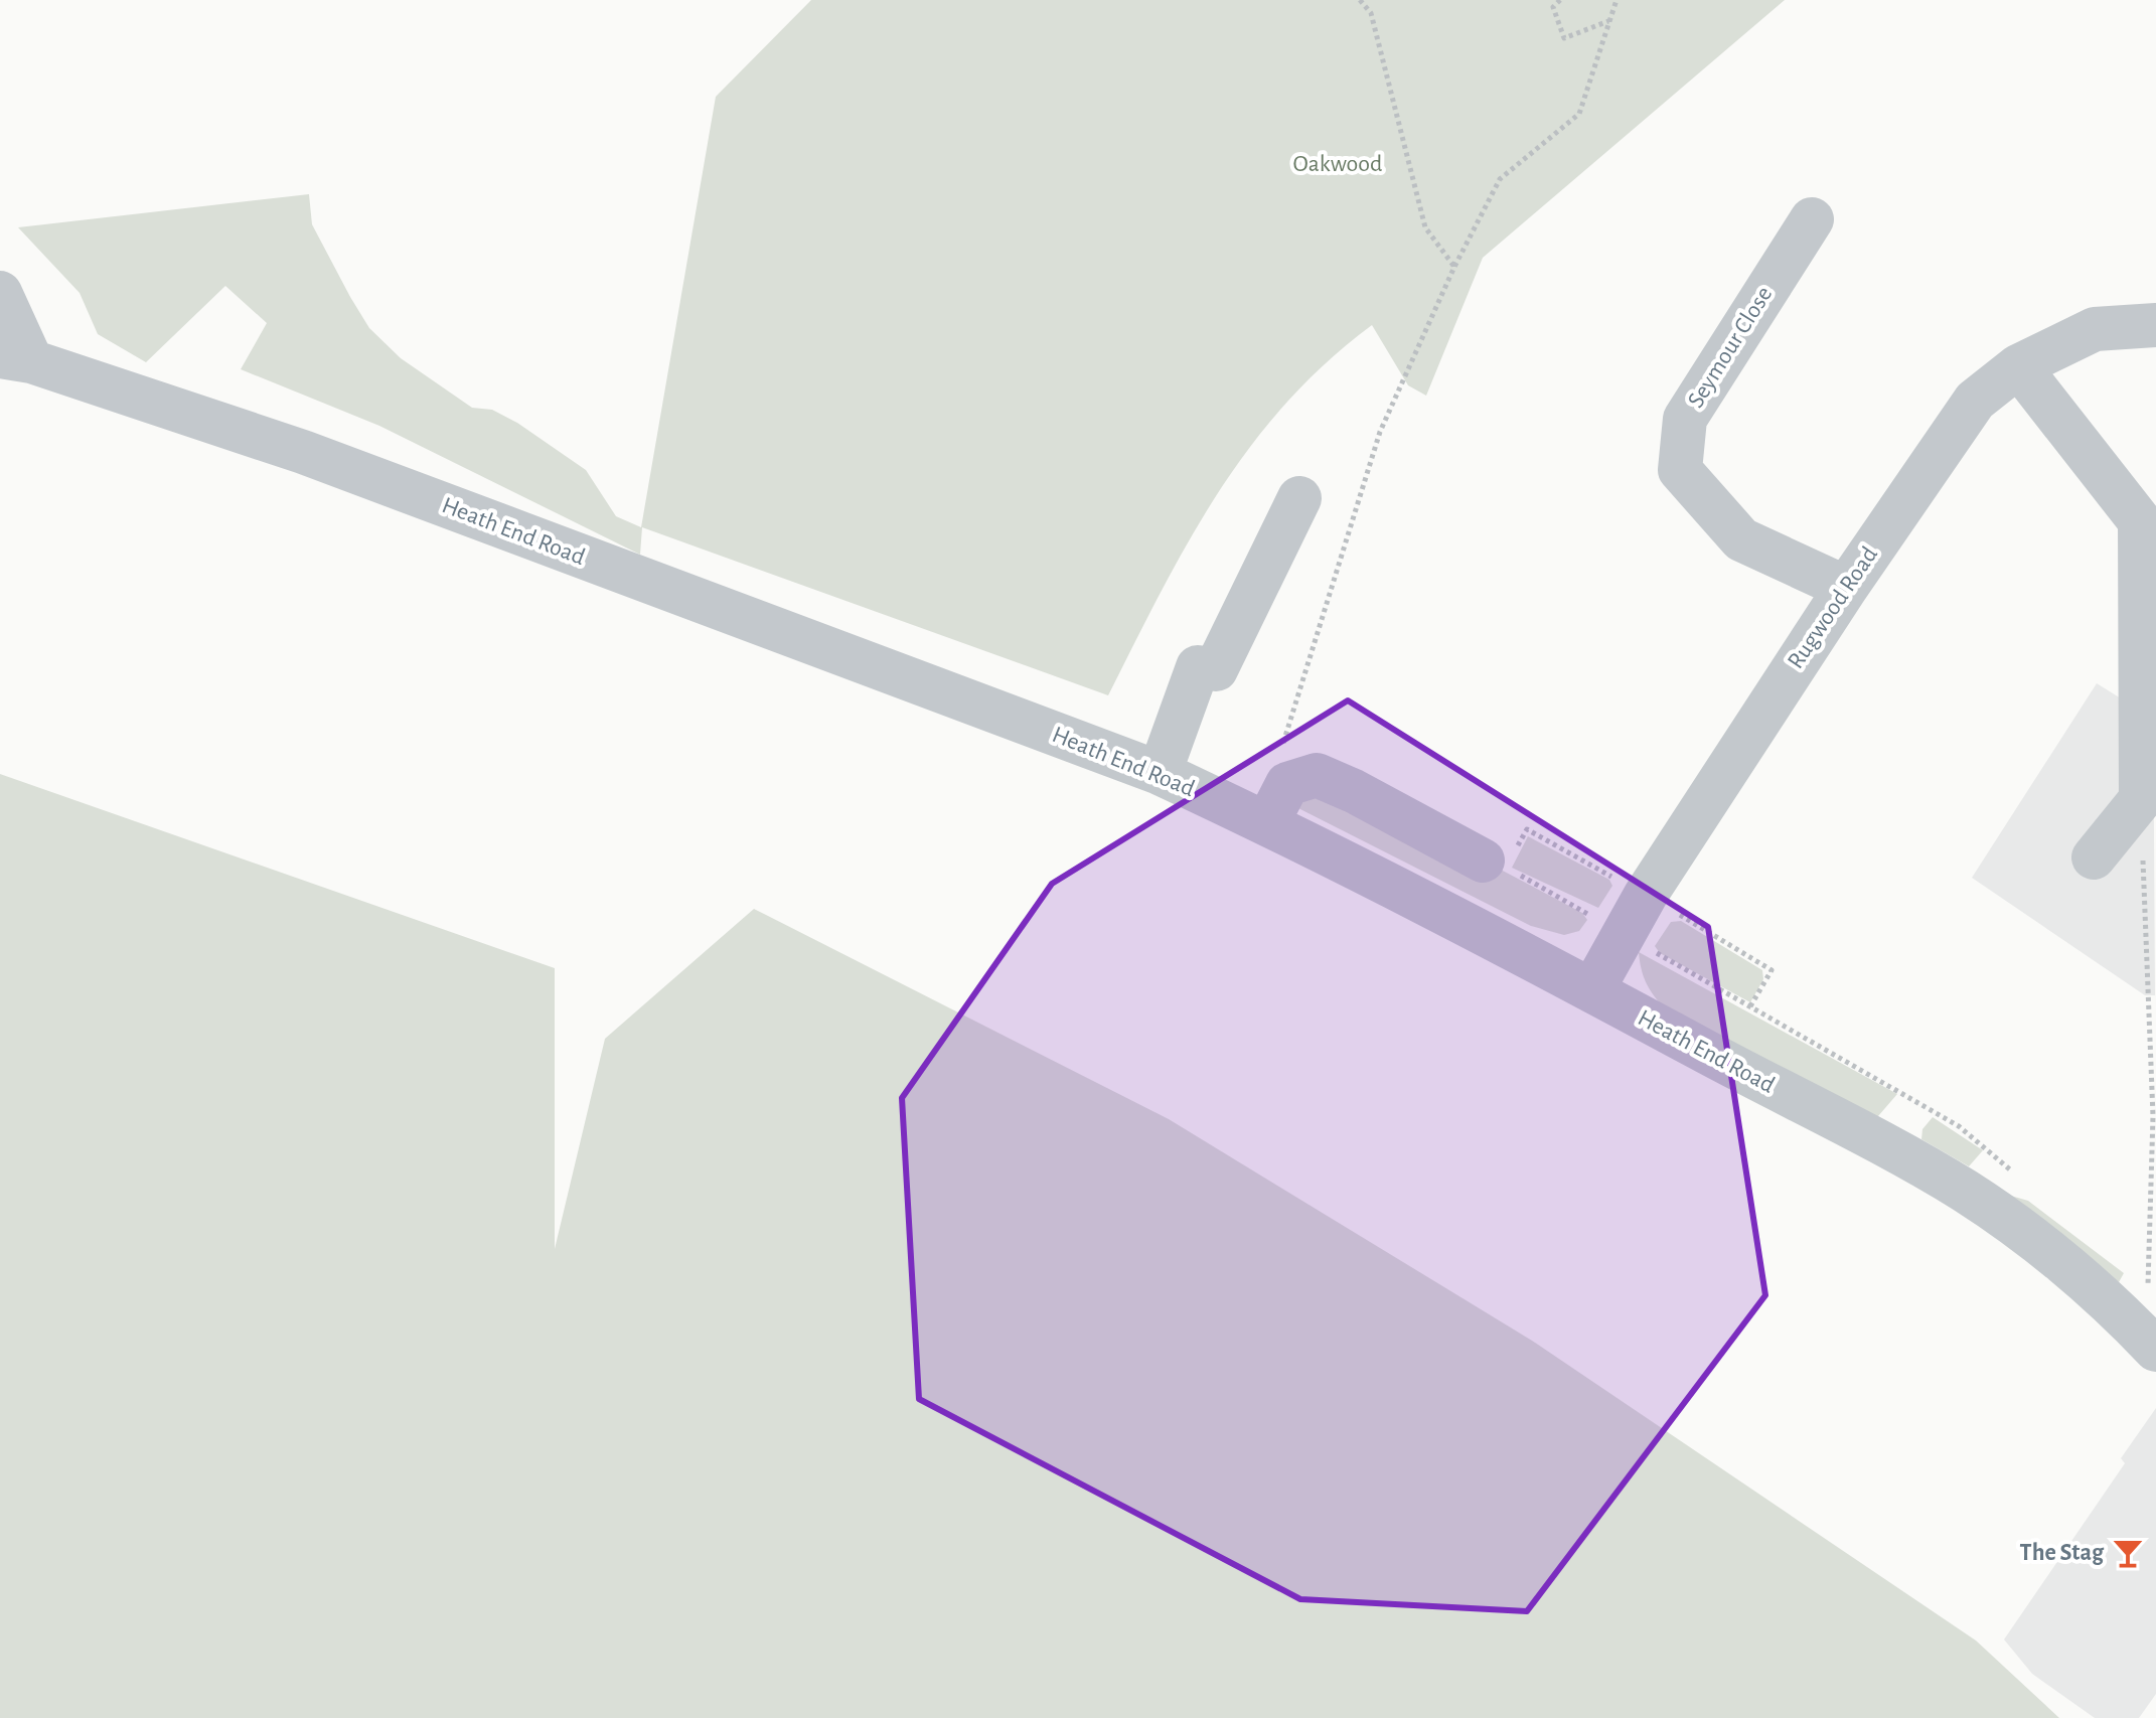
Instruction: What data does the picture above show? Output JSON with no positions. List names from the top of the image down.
{
  "streets": {
    "street": ["Seymour Close", "Heath End Road", "Rugwood Road"]
  },
  "crossings": [
    ["Seymour Close", "Rugwood Road"],
    ["Heath End Road", "Rugwood Road"]
  ],
  "parks": ["Oakwood"],
  "places": {
    "bar": ["The Stag"]
  }
}
